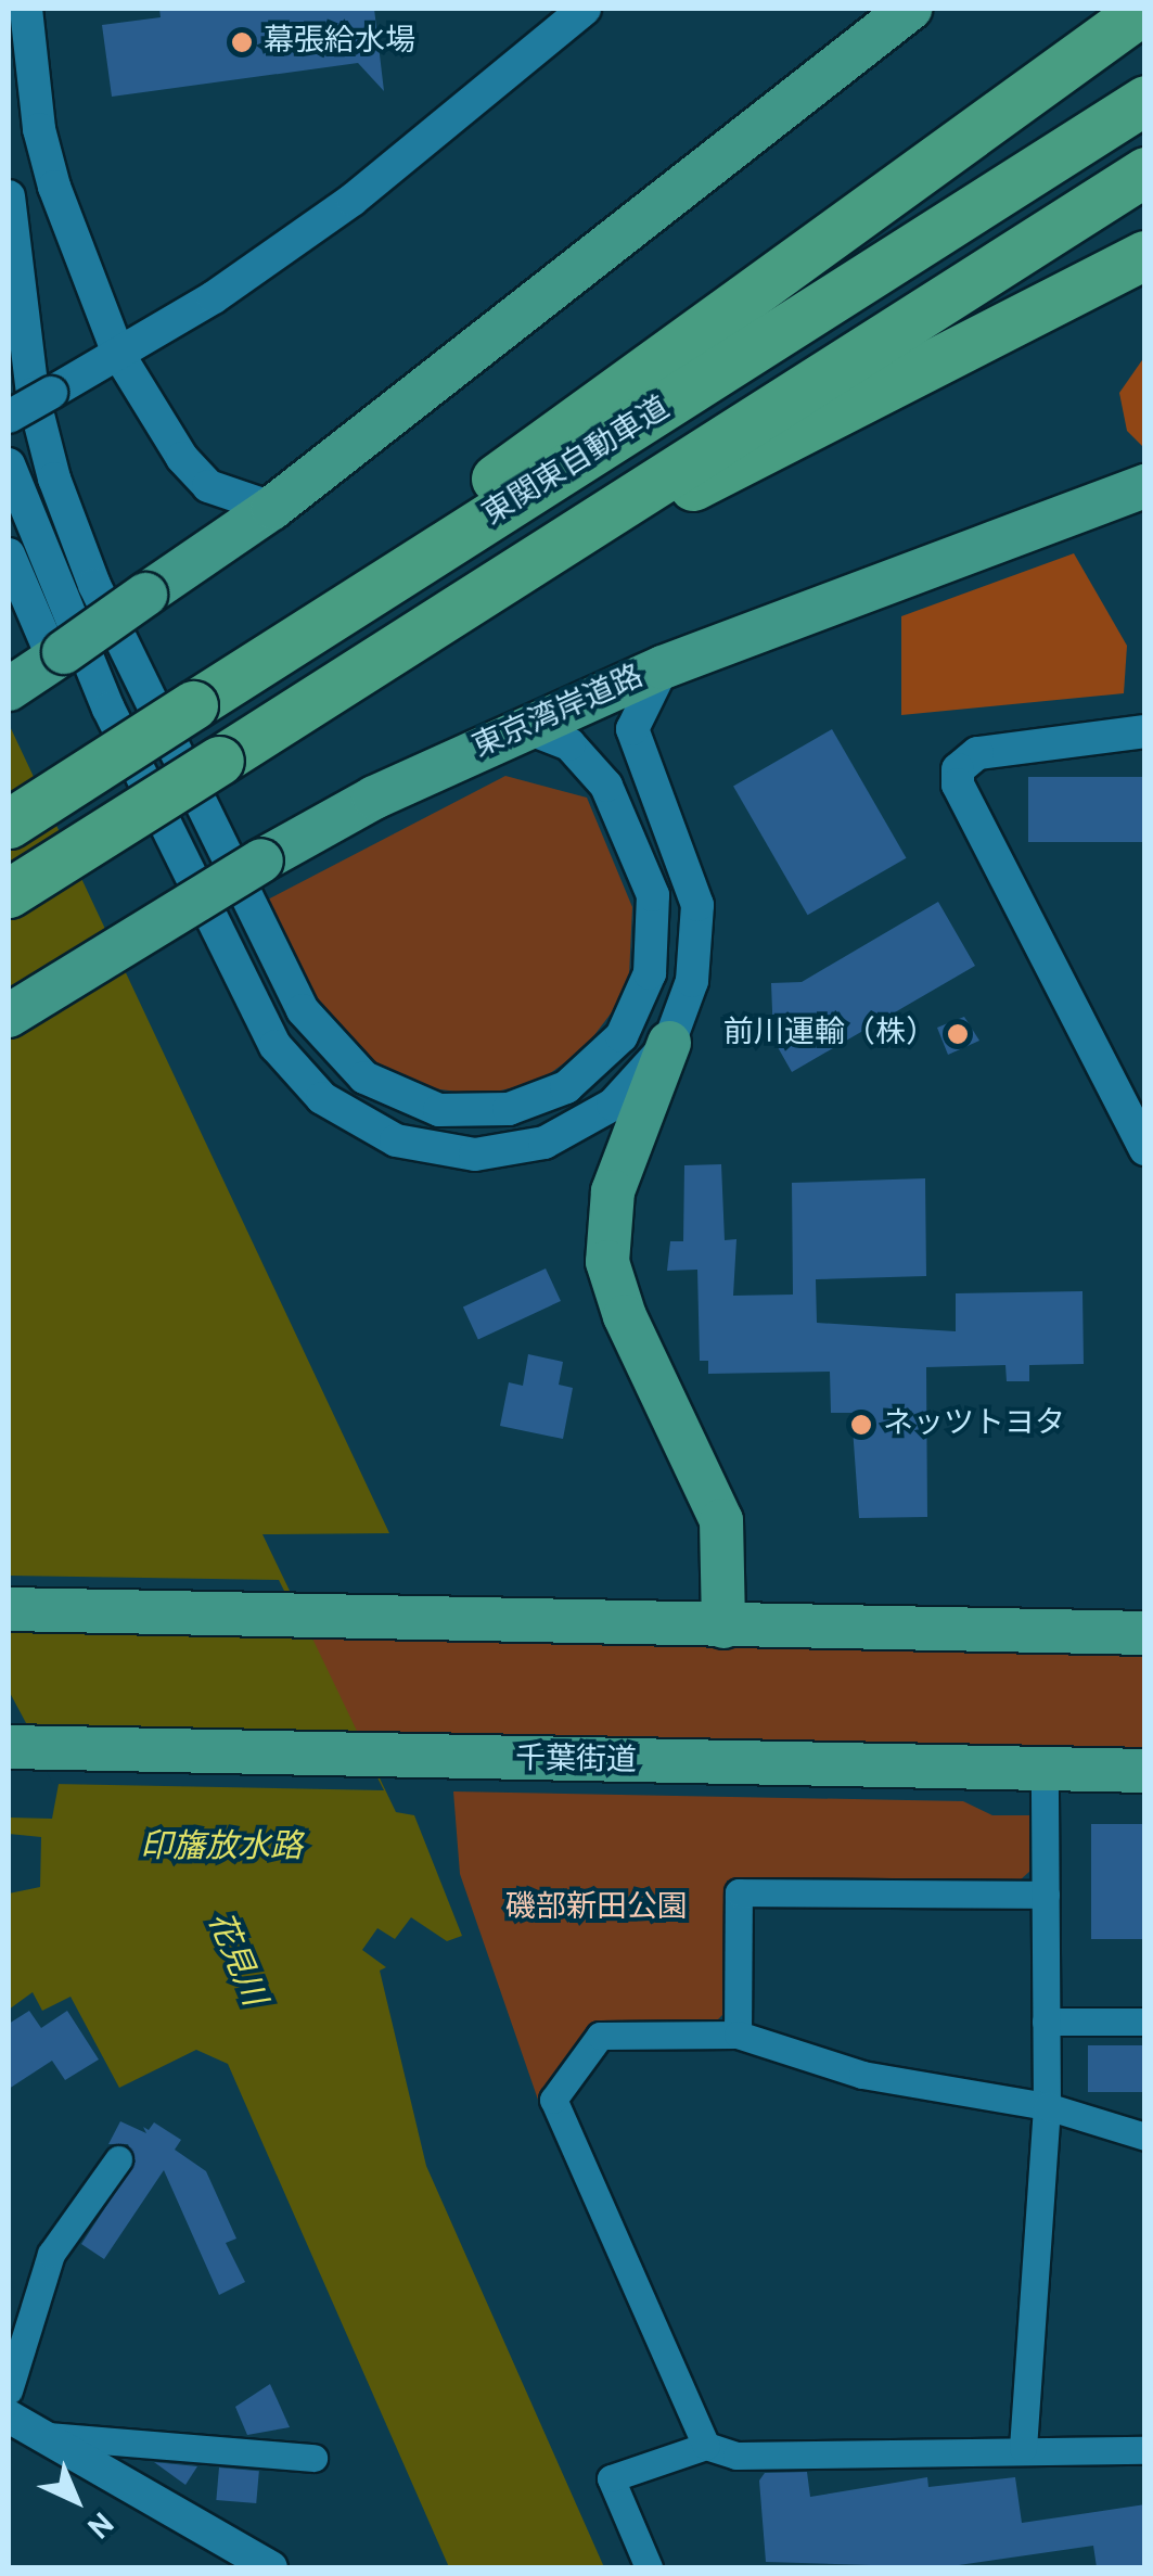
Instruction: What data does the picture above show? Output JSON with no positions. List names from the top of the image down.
{
  "streets": {
    "highway": ["東関東自動車道", "東京湾岸道路", "千葉街道"]
  },
  "water": ["印旛放水路", "花見川"],
  "parks": ["磯部新田公園"],
  "places": ["幕張給水場", "前川運輸（株）", "ネッツトヨタ"],
  "north": "bottom right"
}
